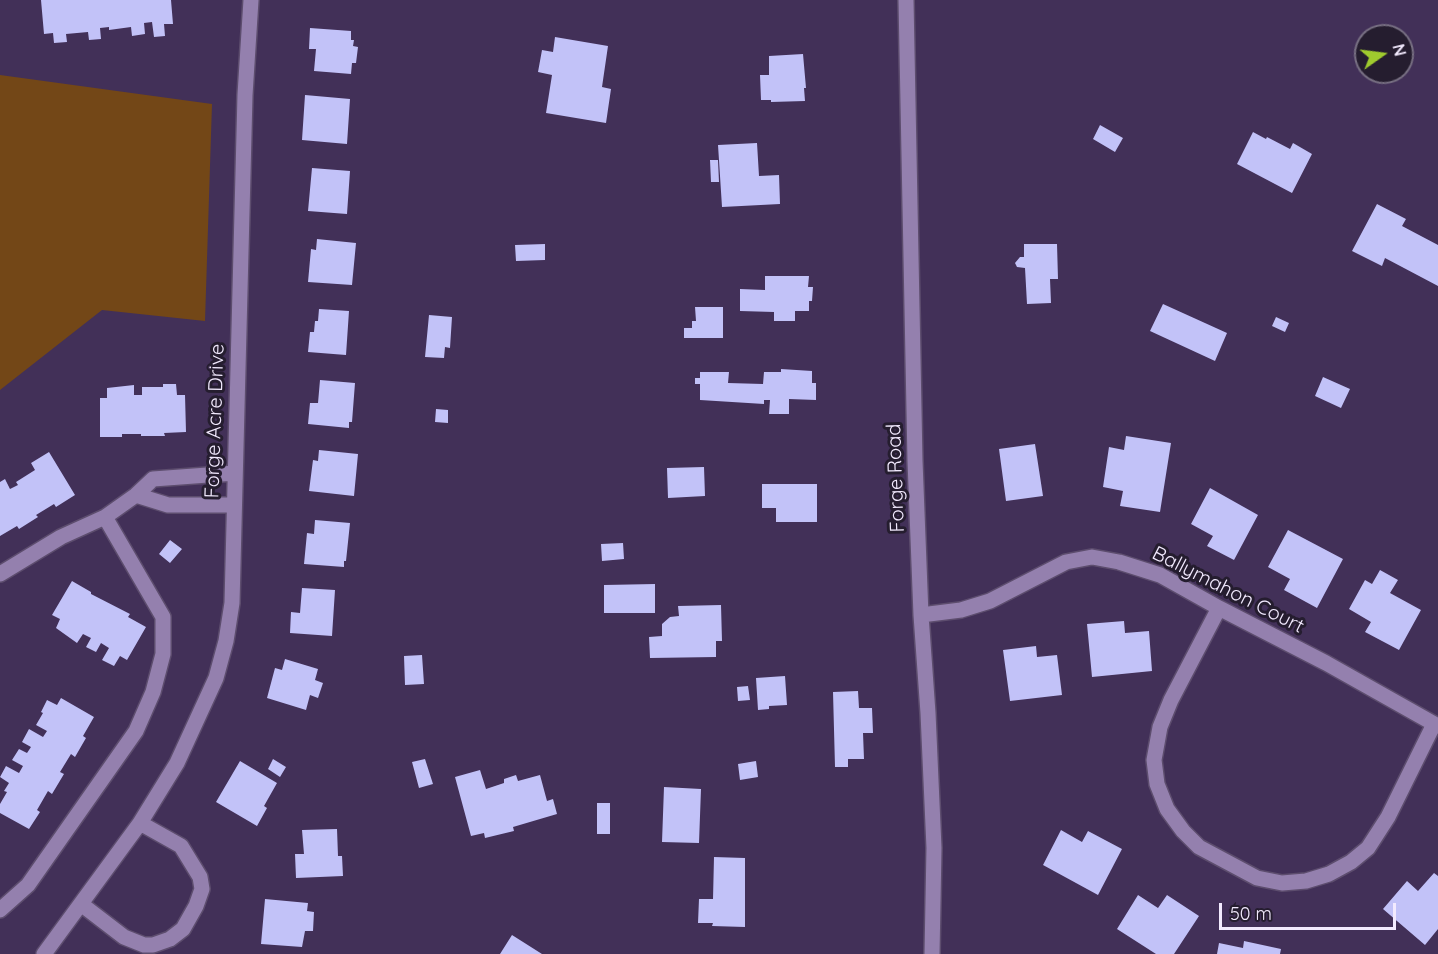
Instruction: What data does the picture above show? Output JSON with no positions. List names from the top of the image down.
{
  "streets": {
    "street": ["Forge Acre Drive", "Forge Road", "Ballymahon Court"]
  },
  "crossings": [
    ["Forge Road", "Ballymahon Court"]
  ],
  "scale_bar": "50 m",
  "north": "right"
}
